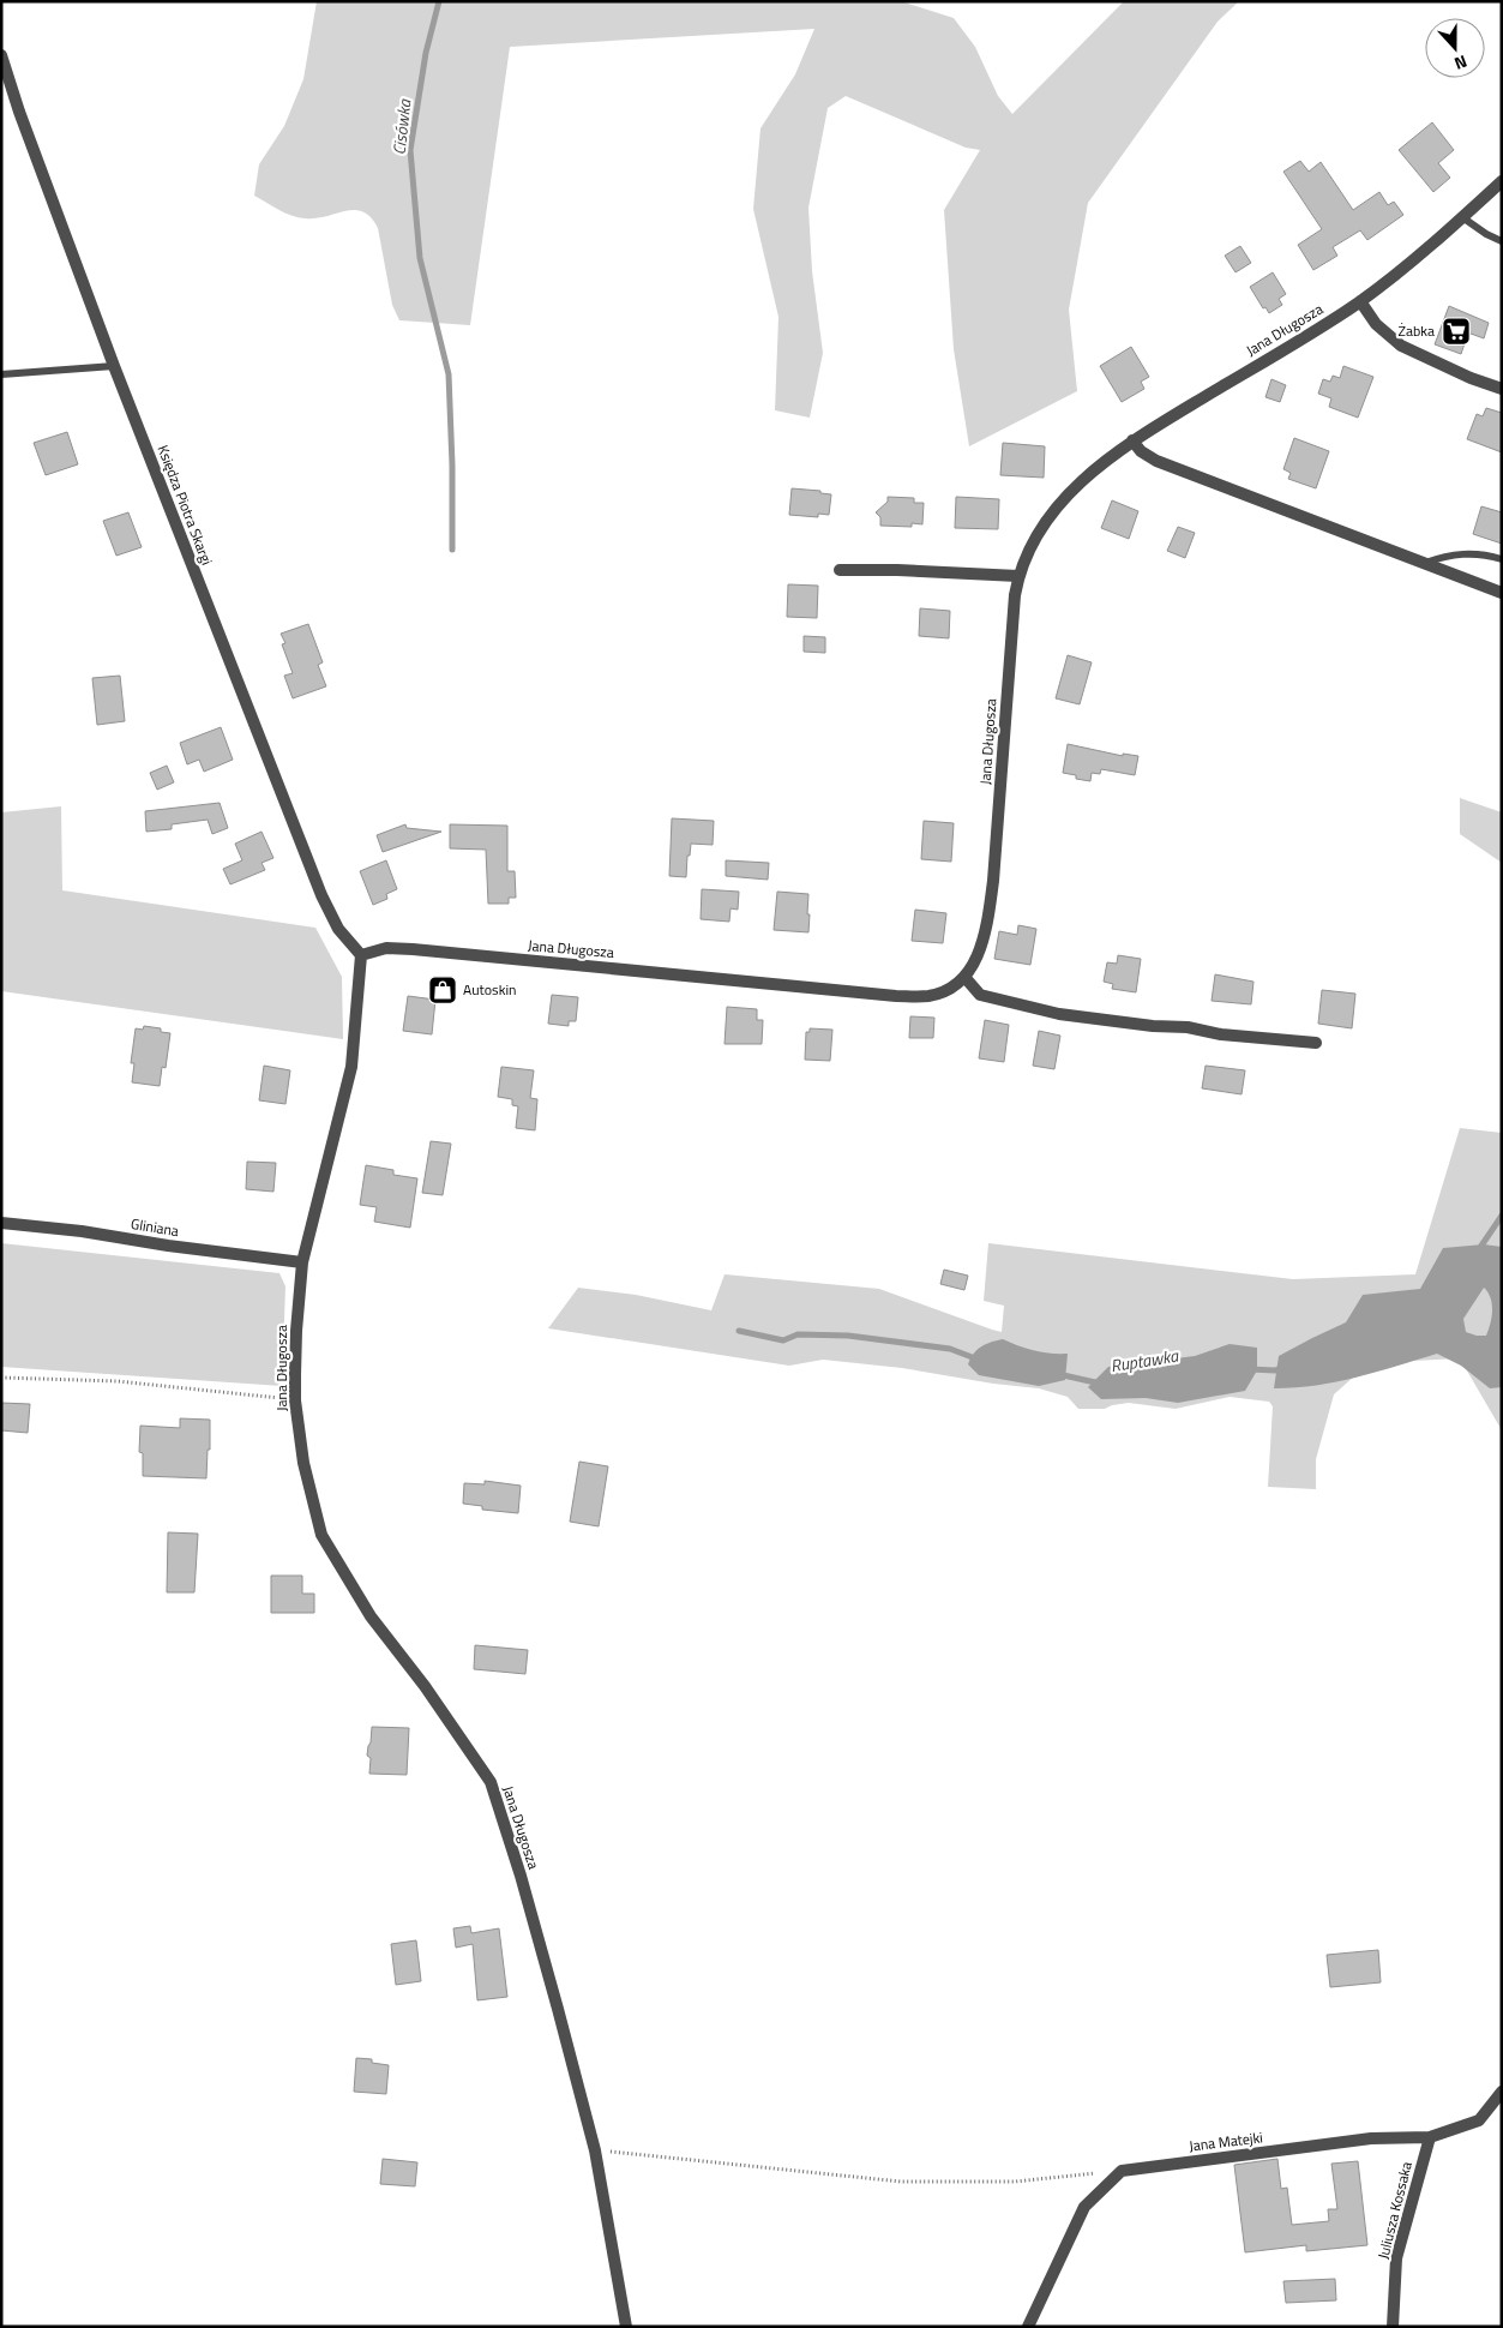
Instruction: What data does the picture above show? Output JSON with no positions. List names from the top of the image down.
{
  "streets": {
    "street": [
      "Jana Długosza",
      "Księdza Piotra Skargi",
      "Gliniana",
      "Jana Matejki",
      "Juliusza Kossaka"
    ]
  },
  "crossings": [
    ["Jana Długosza", "Księdza Piotra Skargi"],
    ["Jana Długosza", "Gliniana"],
    ["Jana Matejki", "Juliusza Kossaka"]
  ],
  "water": ["Cisówka", "Ruptawka"],
  "places": {
    "supermarket": ["Żabka"],
    "shop": ["Autoskin"]
  },
  "north": "bottom"
}
